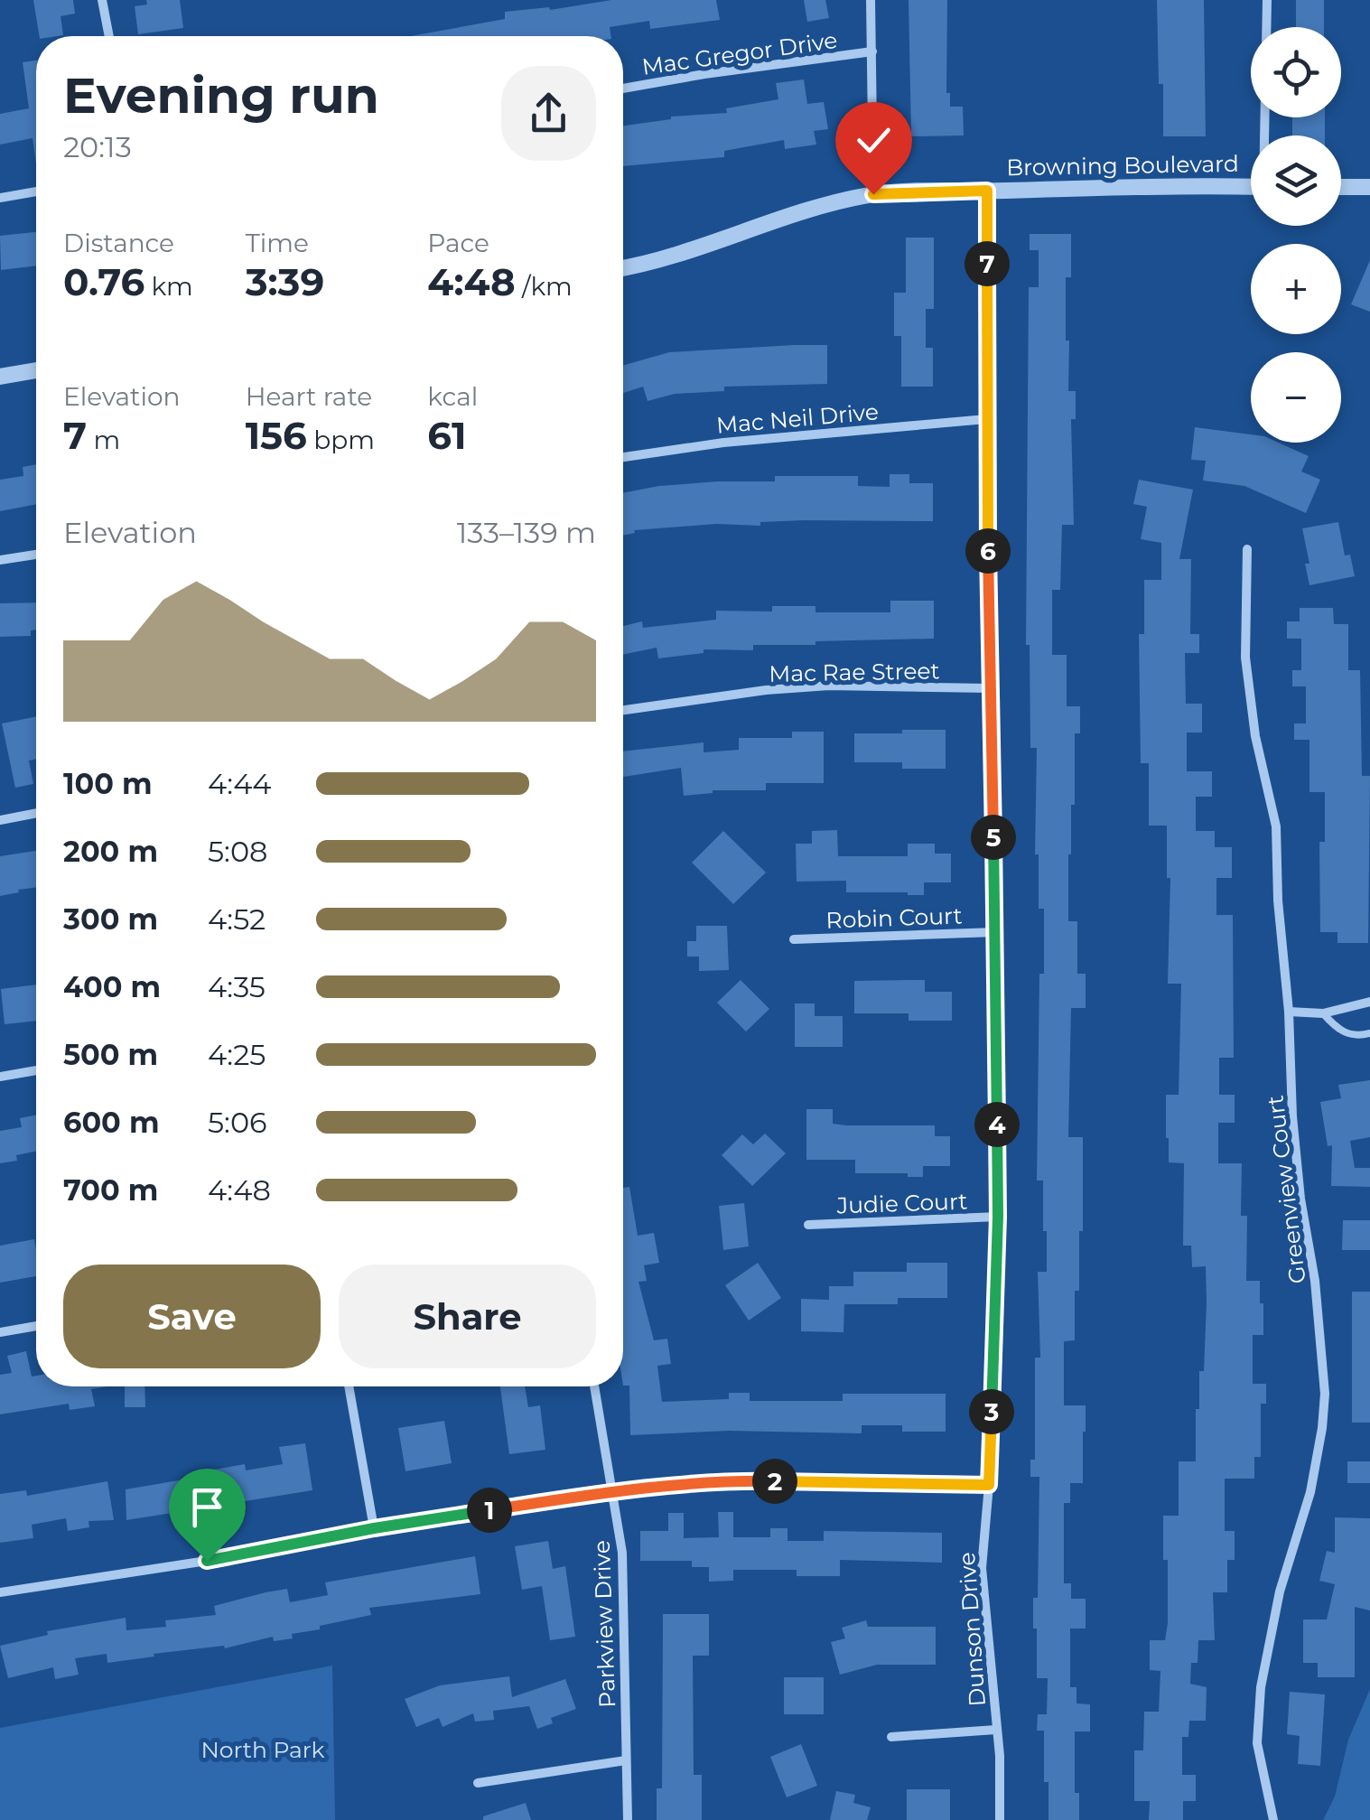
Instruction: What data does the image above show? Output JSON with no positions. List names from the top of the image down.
{
  "streets": {
    "street": [
      "Mac Gregor Drive",
      "Browning Boulevard",
      "Mac Neil Drive",
      "Mac Rae Street",
      "Robin Court",
      "Greenview Court",
      "Judie Court",
      "Parkview Drive",
      "Dunson Drive"
    ]
  },
  "crossings": [
    ["Browning Boulevard", "Dunson Drive"],
    ["Mac Neil Drive", "Dunson Drive"],
    ["Mac Rae Street", "Dunson Drive"],
    ["Robin Court", "Dunson Drive"],
    ["Judie Court", "Dunson Drive"]
  ],
  "parks": ["North Park"],
  "page": {
    "map_buttons": ["+", "−"],
    "heading": ["Evening run", "20:13"],
    "stats": [
      ["Distance", "0.76 km"],
      ["Time", "3:39"],
      ["Pace", "4:48 /km"],
      ["Elevation", "7 m"],
      ["Heart rate", "156 bpm"],
      ["kcal", "61"]
    ],
    "pins": [
      "7",
      "6",
      "5",
      "4",
      "3",
      "2",
      "1"
    ],
    "chart": ["Elevation", "133–139 m"],
    "list": [
      {
        "name": "100 m",
        "note": "4:44"
      },
      {
        "name": "200 m",
        "note": "5:08"
      },
      {
        "name": "300 m",
        "note": "4:52"
      },
      {
        "name": "400 m",
        "note": "4:35"
      },
      {
        "name": "500 m",
        "note": "4:25"
      },
      {
        "name": "600 m",
        "note": "5:06"
      },
      {
        "name": "700 m",
        "note": "4:48"
      }
    ],
    "buttons": ["Save", "Share"]
  }
}
